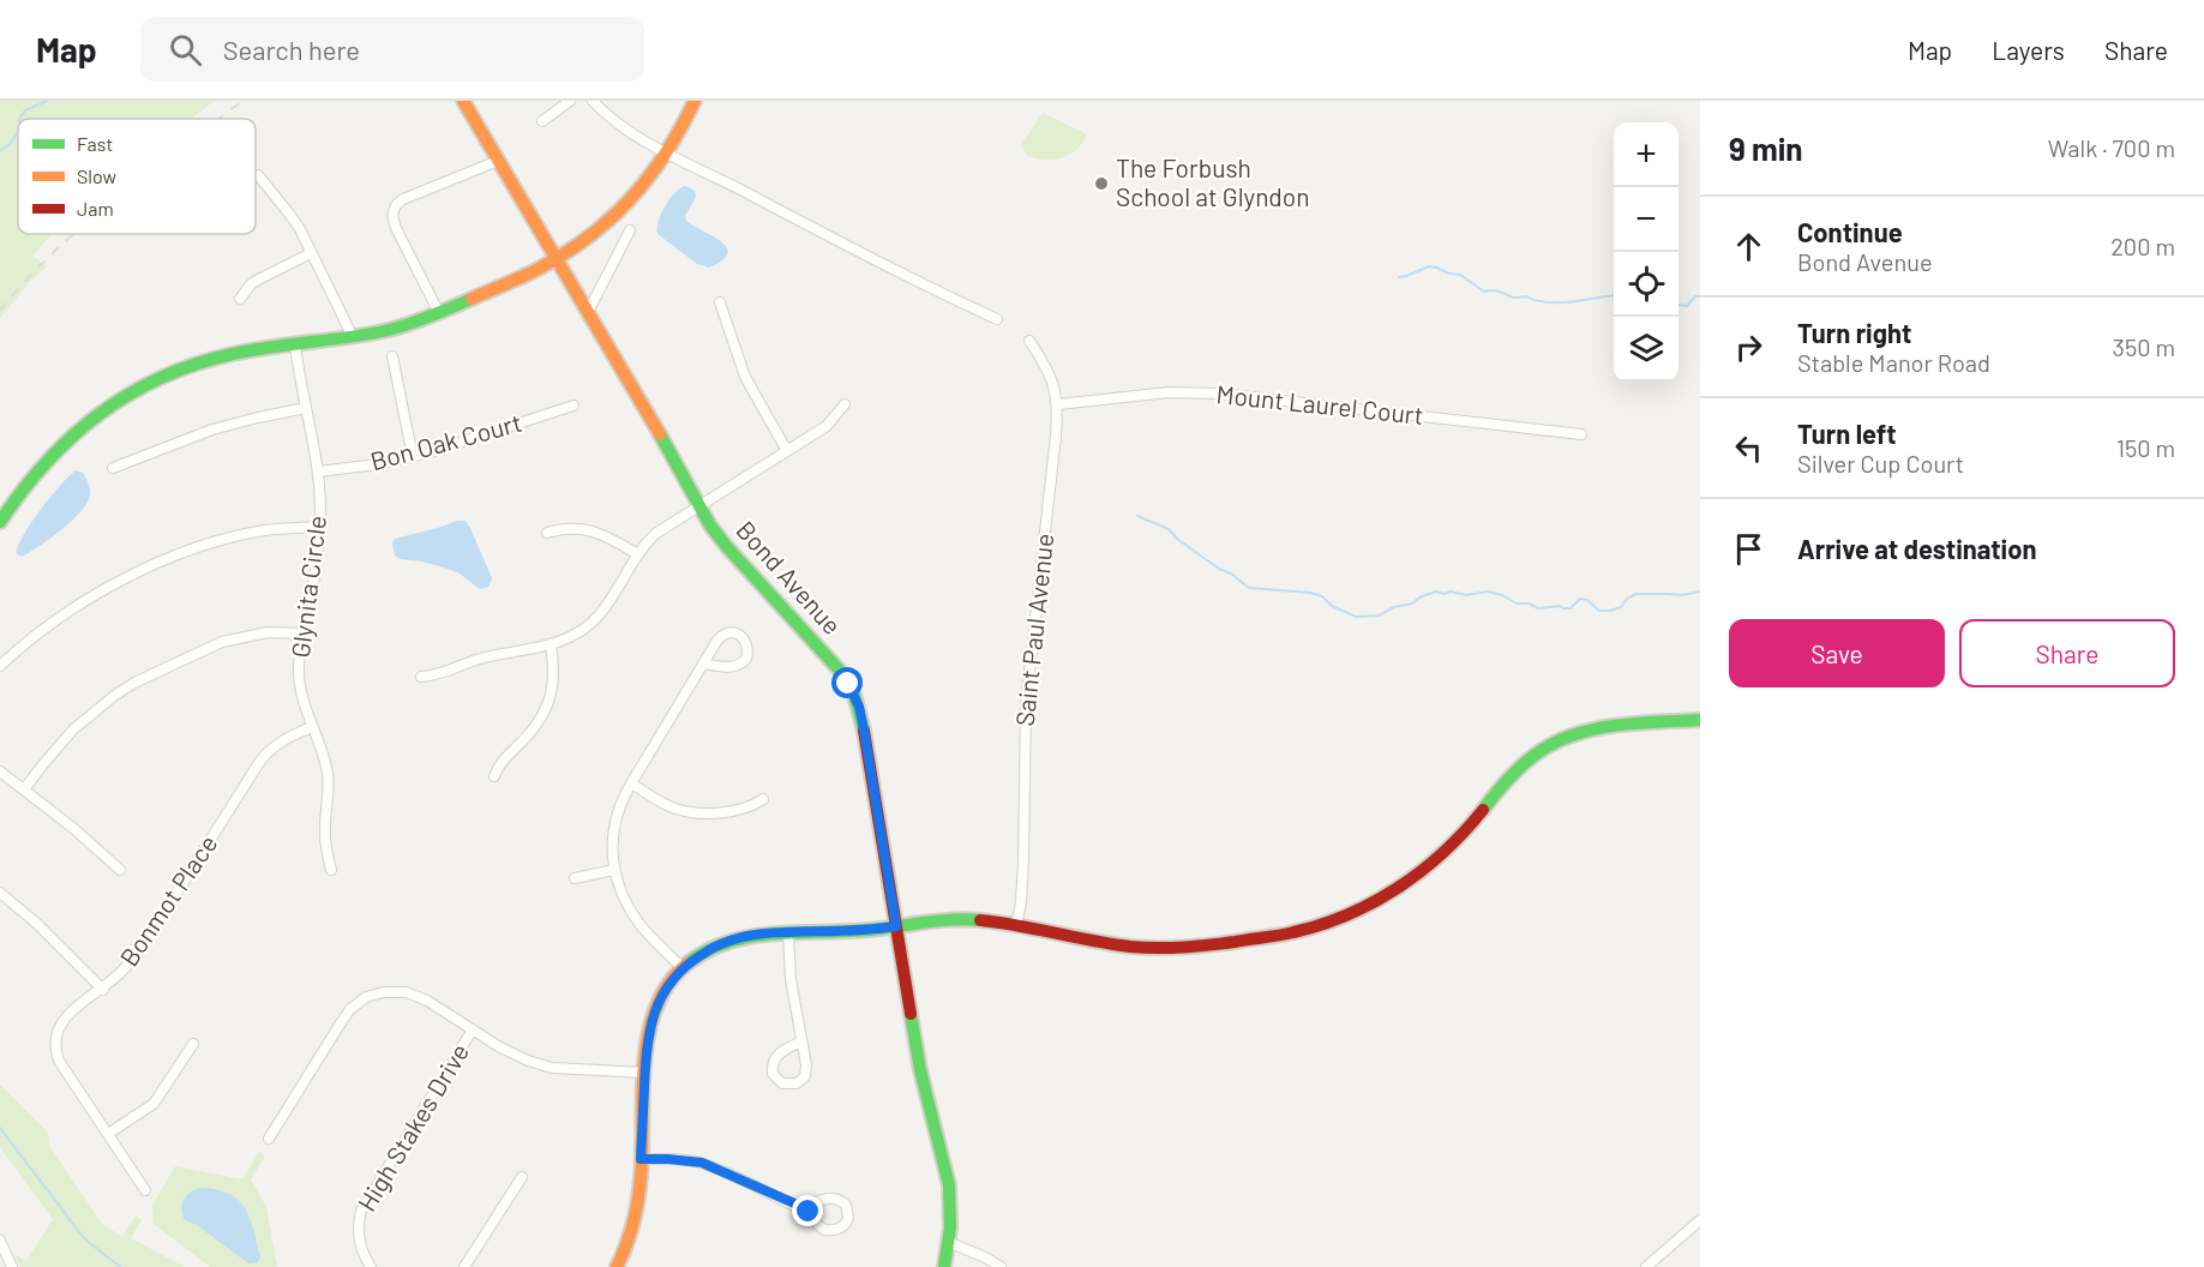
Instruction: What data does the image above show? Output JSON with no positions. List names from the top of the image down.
{
  "streets": {
    "street": [
      "Mount Laurel Court",
      "Bon Oak Court",
      "Bond Avenue",
      "Glynita Circle",
      "Saint Paul Avenue",
      "Bonmot Place",
      "High Stakes Drive"
    ]
  },
  "crossings": [
    ["Mount Laurel Court", "Saint Paul Avenue"],
    ["Bon Oak Court", "Glynita Circle"],
    ["Glynita Circle", "Bonmot Place"]
  ],
  "places": ["The Forbush School at Glyndon"],
  "legend": ["Fast", "Slow", "Jam"],
  "page": {
    "header": "Map",
    "search": "Search here",
    "nav": ["Map", "Layers", "Share"],
    "heading": ["9 min", "Walk · 700 m"],
    "map_buttons": ["+", "−"],
    "list": [
      ["Continue", "Bond Avenue", "200 m"],
      ["Turn right", "Stable Manor Road", "350 m"],
      ["Turn left", "Silver Cup Court", "150 m"],
      "Arrive at destination"
    ],
    "buttons": ["Save", "Share"]
  }
}
